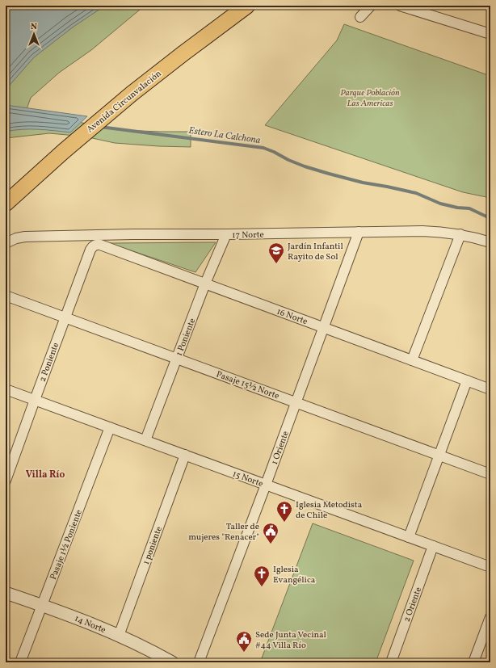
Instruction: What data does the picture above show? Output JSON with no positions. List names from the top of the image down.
{
  "streets": {
    "main road": ["Avenida Circunvalación"],
    "street": [
      "17 Norte",
      "16 Norte",
      "1 Poniente",
      "2 Poniente",
      "Pasaje 15½ Norte",
      "1 Oriente",
      "15 Norte",
      "Pasaje 1½ Poniente",
      "1 poniente",
      "2 Oriente",
      "14 Norte"
    ]
  },
  "crossings": [
    ["17 Norte", "1 Poniente"],
    ["17 Norte", "1 Oriente"],
    ["16 Norte", "1 Poniente"],
    ["16 Norte", "2 Poniente"],
    ["16 Norte", "1 Oriente"],
    ["1 Poniente", "Pasaje 15½ Norte"],
    ["1 Poniente", "15 Norte"],
    ["2 Poniente", "Pasaje 15½ Norte"],
    ["2 Poniente", "15 Norte"],
    ["Pasaje 15½ Norte", "1 Oriente"],
    ["1 Oriente", "15 Norte"],
    ["15 Norte", "Pasaje 1½ Poniente"],
    ["15 Norte", "1 poniente"],
    ["15 Norte", "2 Oriente"],
    ["Pasaje 1½ Poniente", "14 Norte"],
    ["1 poniente", "14 Norte"]
  ],
  "districts": ["Villa Río"],
  "water": ["Estero La Calchona"],
  "parks": ["Parque Población Las Americas"],
  "places": {
    "school or university": ["Jardín Infantil Rayito de Sol"],
    "church": ["Iglesia Metodista de Chile", "Iglesia Evangélica"],
    "public building": ["Taller de mujeres \"Renacer\"", "Sede Junta Vecinal #44 Villa Río"]
  },
  "north": "top"
}
